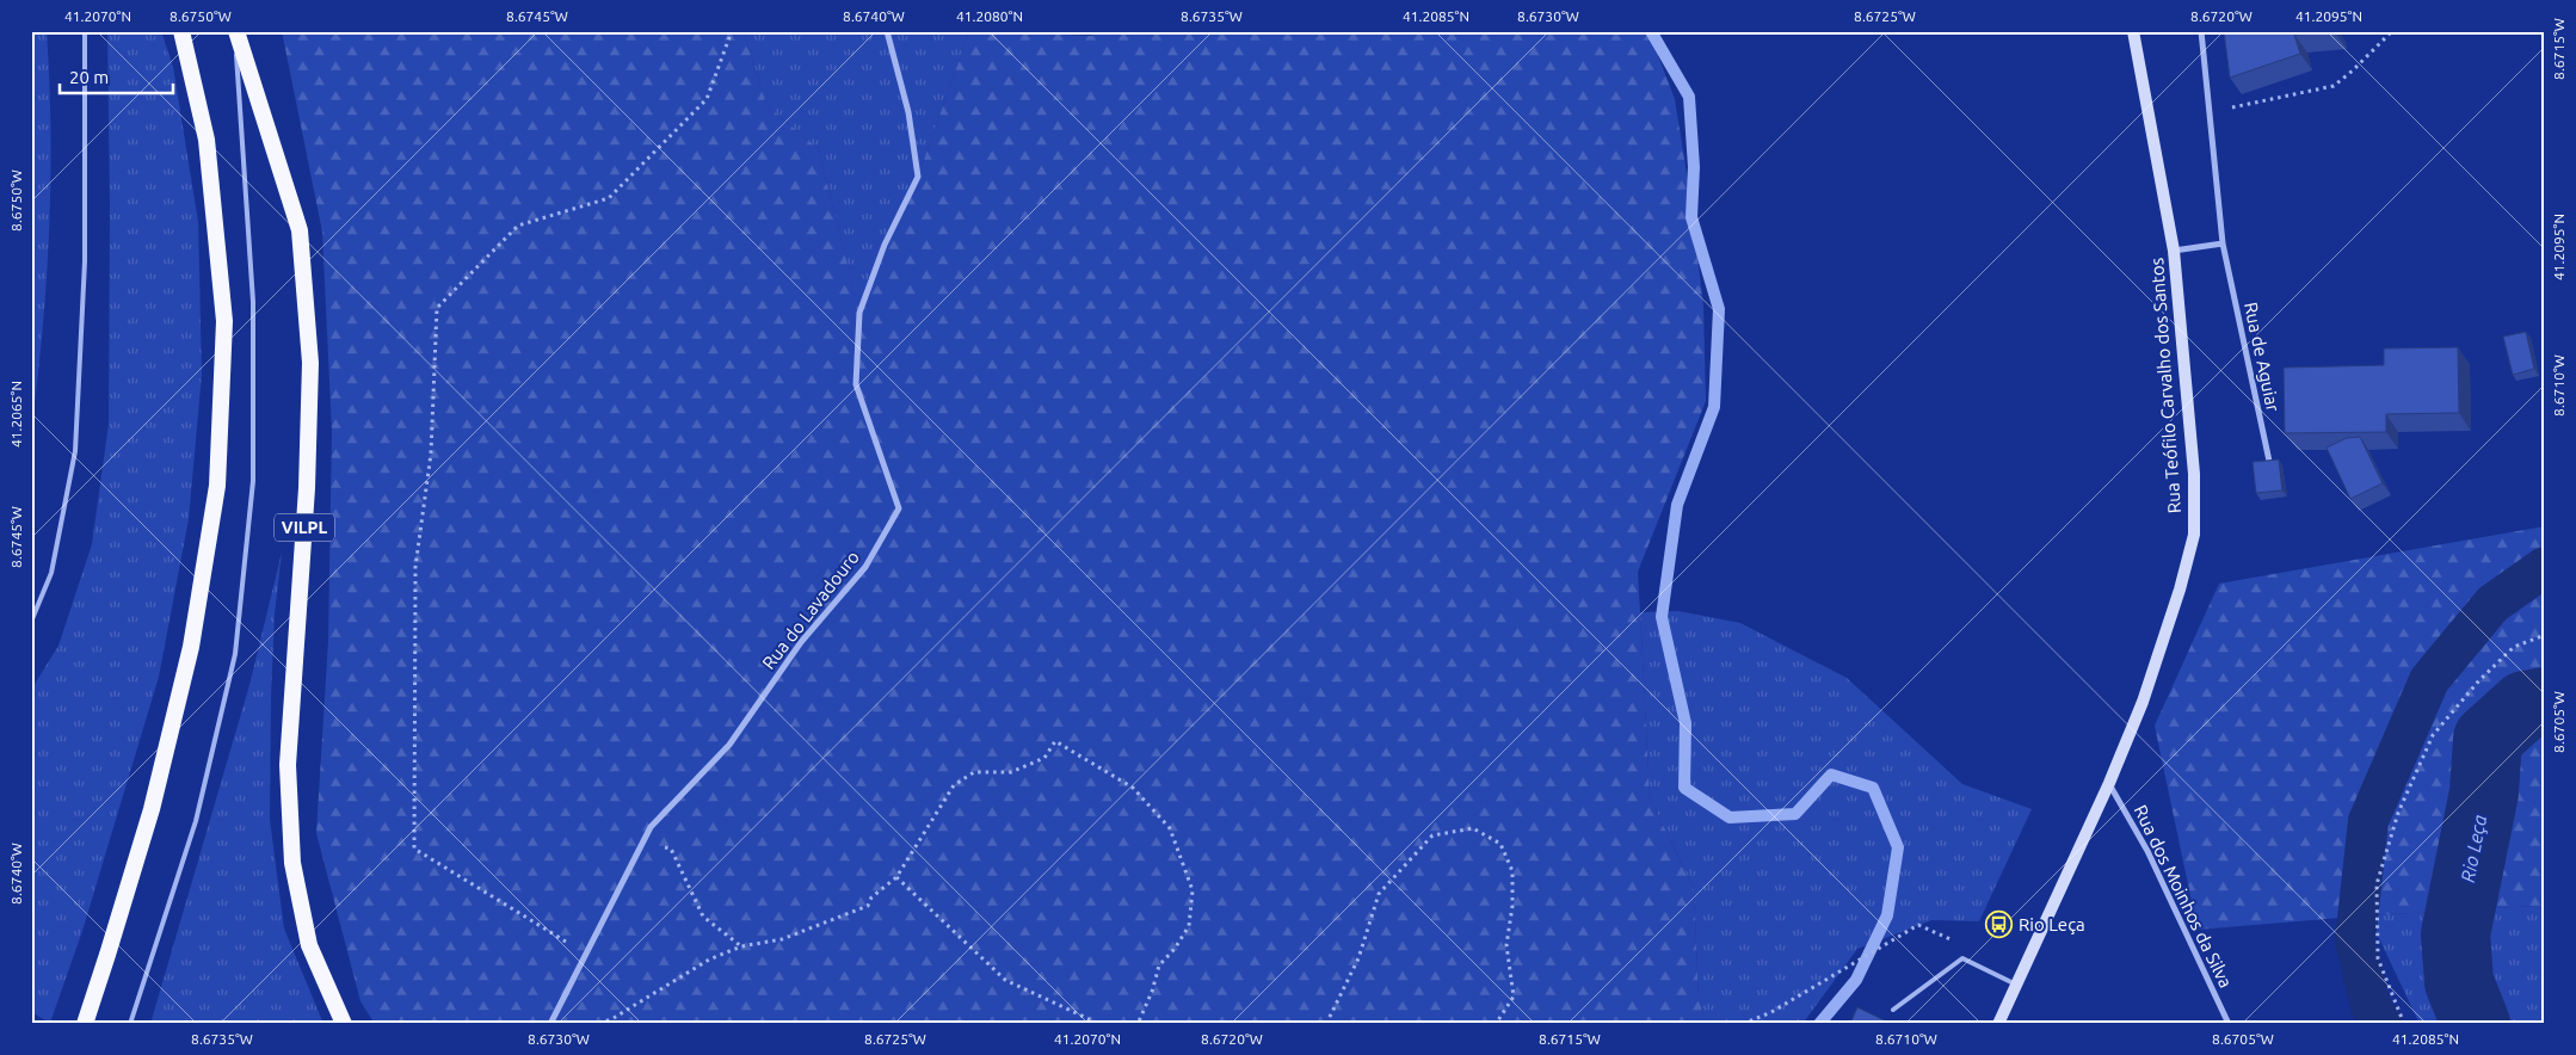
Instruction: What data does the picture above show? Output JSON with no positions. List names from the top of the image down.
{
  "streets": {
    "highway": ["VILPL"],
    "main road": ["Rua Teófilo Carvalho dos Santos"],
    "street": ["Rua de Aguiar", "Rua do Lavadouro", "Rua dos Moinhos da Silva"]
  },
  "crossings": [
    ["Rua Teófilo Carvalho dos Santos", "Rua dos Moinhos da Silva"]
  ],
  "water": ["Rio Leça"],
  "places": {
    "bus stop": ["Rio Leça"]
  },
  "scale_bar": "20 m",
  "coordinates": [
    "41.2070°N",
    "8.6750°W",
    "8.6745°W",
    "8.6740°W",
    "41.2080°N",
    "8.6735°W",
    "41.2085°N",
    "8.6730°W",
    "8.6725°W",
    "8.6720°W",
    "41.2095°N",
    "8.6715°W",
    "8.6710°W",
    "41.2065°N",
    "8.6705°W"
  ]
}
